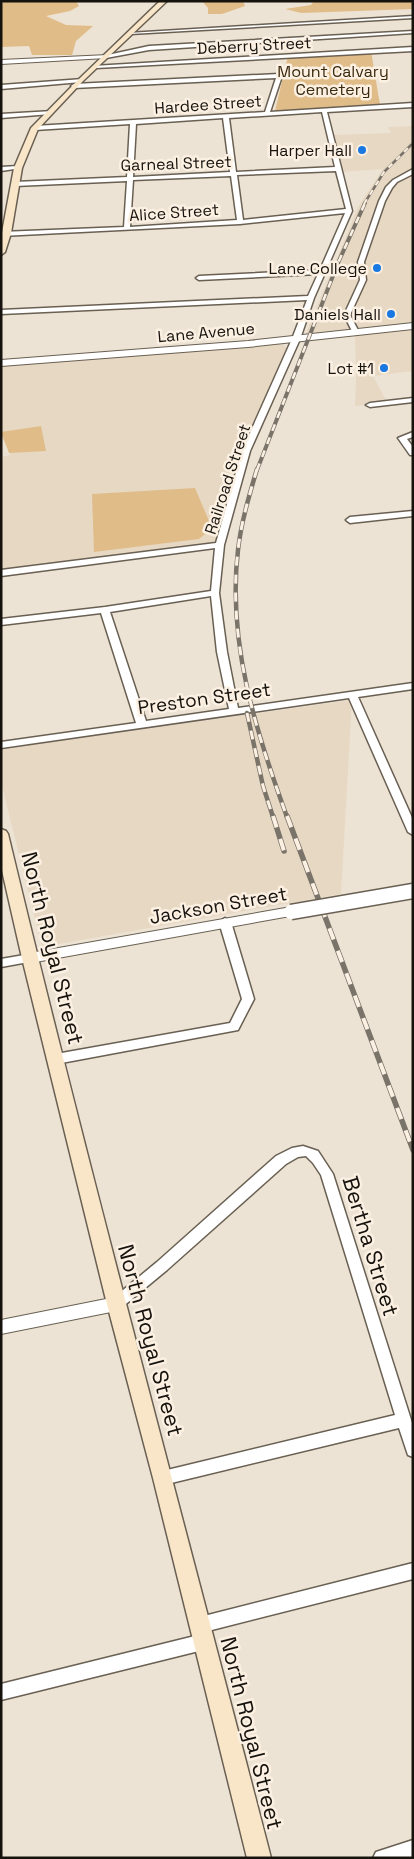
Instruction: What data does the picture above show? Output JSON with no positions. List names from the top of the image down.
{
  "streets": {
    "main road": ["North Royal Street"],
    "street": [
      "Deberry Street",
      "Hardee Street",
      "Garneal Street",
      "Alice Street",
      "Lane Avenue",
      "Railroad Street",
      "Preston Street",
      "Jackson Street",
      "Bertha Street"
    ]
  },
  "crossings": [
    ["Alice Street", "Railroad Street"],
    ["Lane Avenue", "Railroad Street"],
    ["Railroad Street", "Preston Street"],
    ["Jackson Street", "North Royal Street"],
    ["North Royal Street", "Bertha Street"]
  ],
  "parks": ["Mount Calvary Cemetery"],
  "places": [
    "Harper Hall",
    "Lane College",
    "Daniels Hall",
    "Lot #1"
  ]
}
